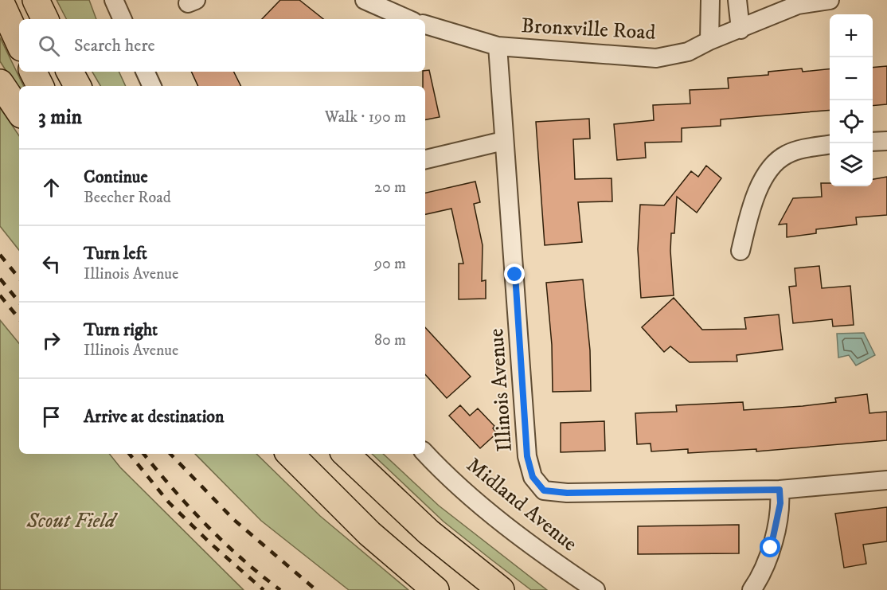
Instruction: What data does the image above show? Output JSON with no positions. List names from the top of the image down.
{
  "streets": {
    "street": ["Bronxville Road", "Illinois Avenue", "Midland Avenue"]
  },
  "crossings": [
    ["Bronxville Road", "Illinois Avenue"]
  ],
  "parks": ["Scout Field"],
  "page": {
    "map_buttons": ["+", "−"],
    "search": "Search here",
    "heading": ["3 min", "Walk · 190 m"],
    "list": [
      ["Continue", "Beecher Road", "20 m"],
      ["Turn left", "Illinois Avenue", "90 m"],
      ["Turn right", "Illinois Avenue", "80 m"],
      "Arrive at destination"
    ]
  }
}
